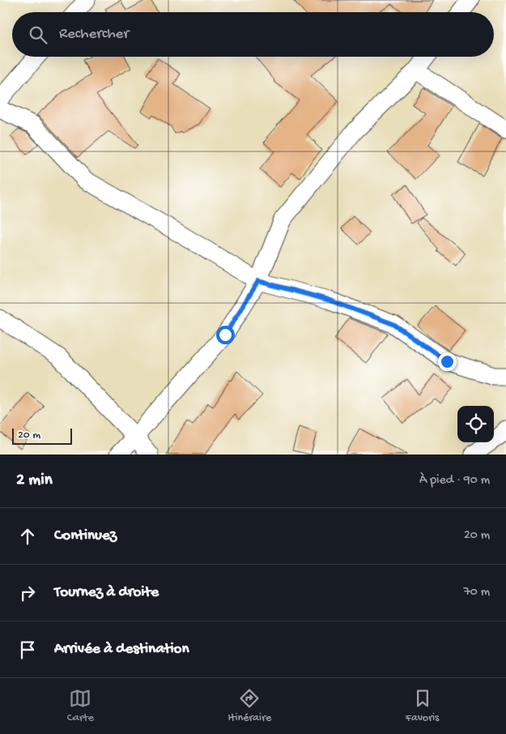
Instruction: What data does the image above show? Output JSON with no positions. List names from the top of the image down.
{
  "scale_bar": "20 m",
  "page": {
    "search": "Rechercher",
    "scale": "20 m",
    "heading": ["2 min", "À pied · 90 m"],
    "list": [
      ["Continuez", "20 m"],
      ["Tournez à droite", "70 m"],
      "Arrivée à destination"
    ],
    "nav": ["Carte", "Itinéraire", "Favoris"]
  }
}
